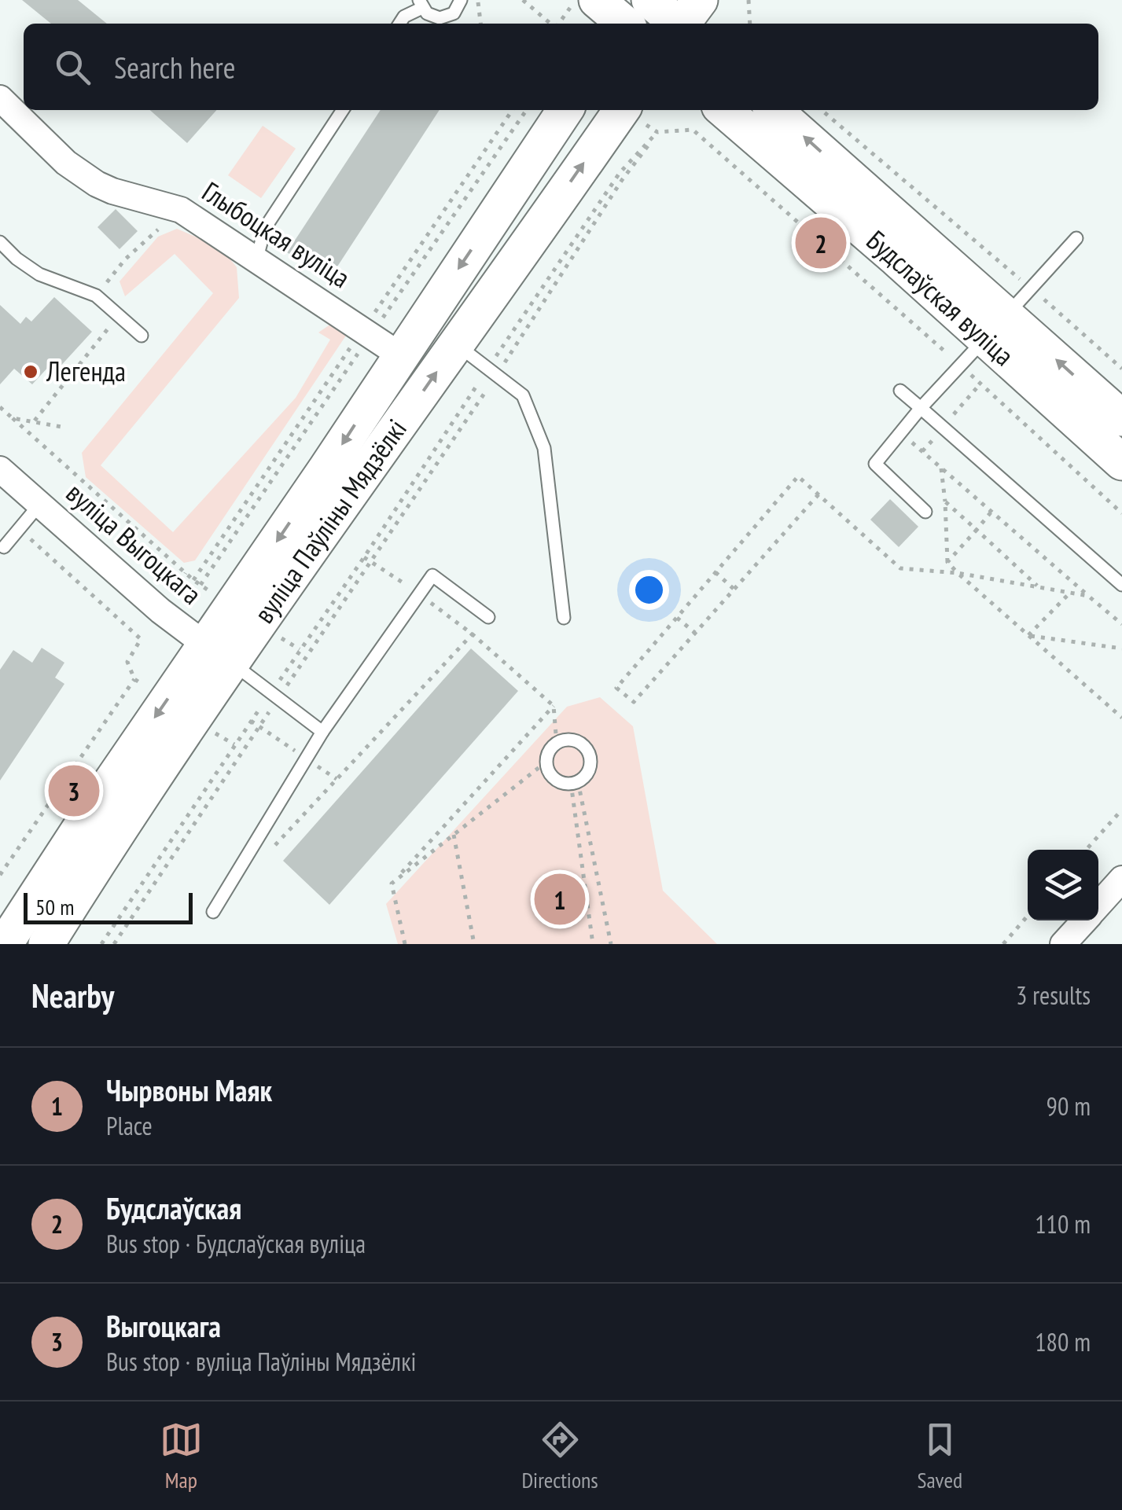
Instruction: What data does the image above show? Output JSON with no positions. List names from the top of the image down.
{
  "streets": {
    "street": [
      "Глыбоцкая вуліца",
      "Будслаўская вуліца",
      "вуліца Паўліны Мядзёлкі",
      "вуліца Выгоцкага"
    ]
  },
  "crossings": [
    ["Глыбоцкая вуліца", "вуліца Паўліны Мядзёлкі"],
    ["вуліца Паўліны Мядзёлкі", "вуліца Выгоцкага"]
  ],
  "places": ["Легенда"],
  "scale_bar": "50 m",
  "page": {
    "search": "Search here",
    "pins": ["2", "3", "1"],
    "scale": "50 m",
    "heading": ["Nearby", "3 results"],
    "list": [
      {
        "mark": "1",
        "name": "Чырвоны Маяк",
        "note": "Place",
        "value": "90 m"
      },
      {
        "mark": "2",
        "name": "Будслаўская",
        "note": "Bus stop · Будслаўская вуліца",
        "value": "110 m"
      },
      {
        "mark": "3",
        "name": "Выгоцкага",
        "note": "Bus stop · вуліца Паўліны Мядзёлкі",
        "value": "180 m"
      }
    ],
    "nav": ["Map", "Directions", "Saved"]
  }
}
